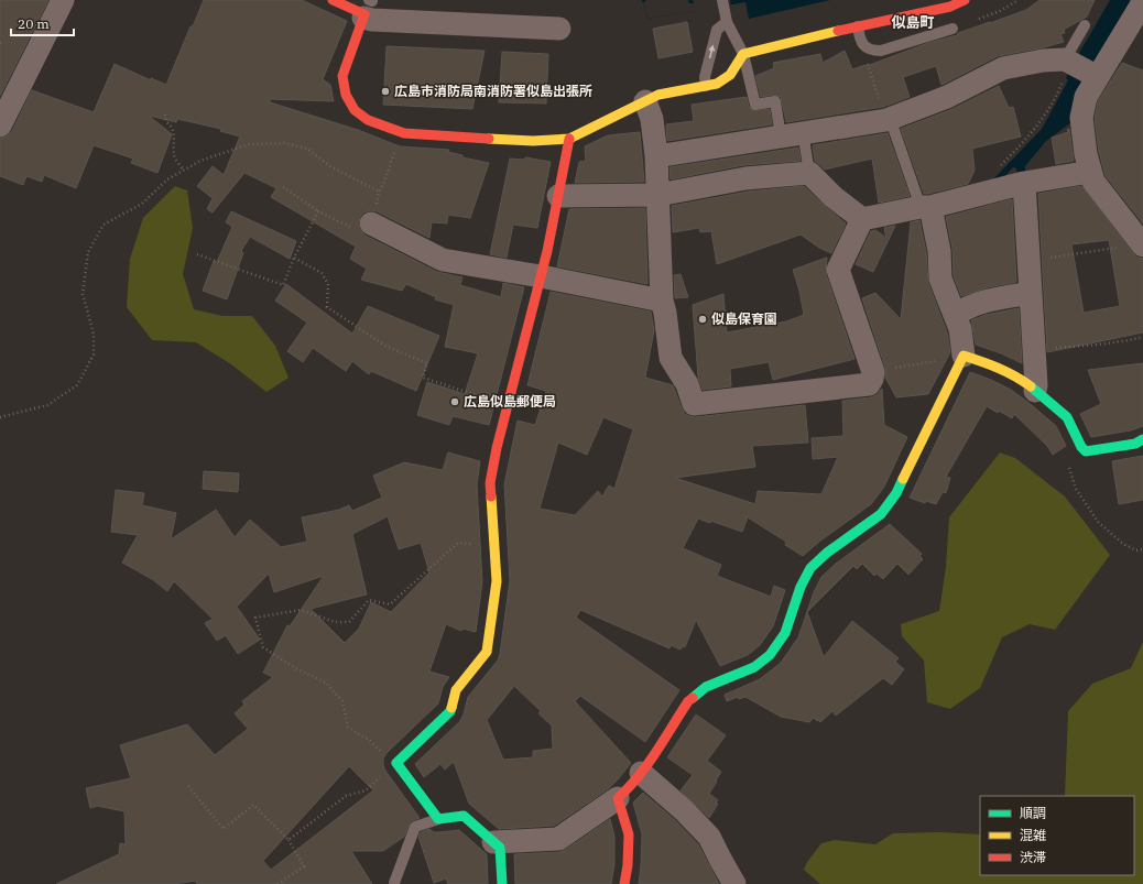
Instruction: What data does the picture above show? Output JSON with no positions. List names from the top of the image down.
{
  "districts": ["似島町"],
  "places": ["広島市消防局南消防署似島出張所", "似島保育園", "広島似島郵便局"],
  "legend": ["順調", "混雑", "渋滞"],
  "scale_bar": "20 m"
}
